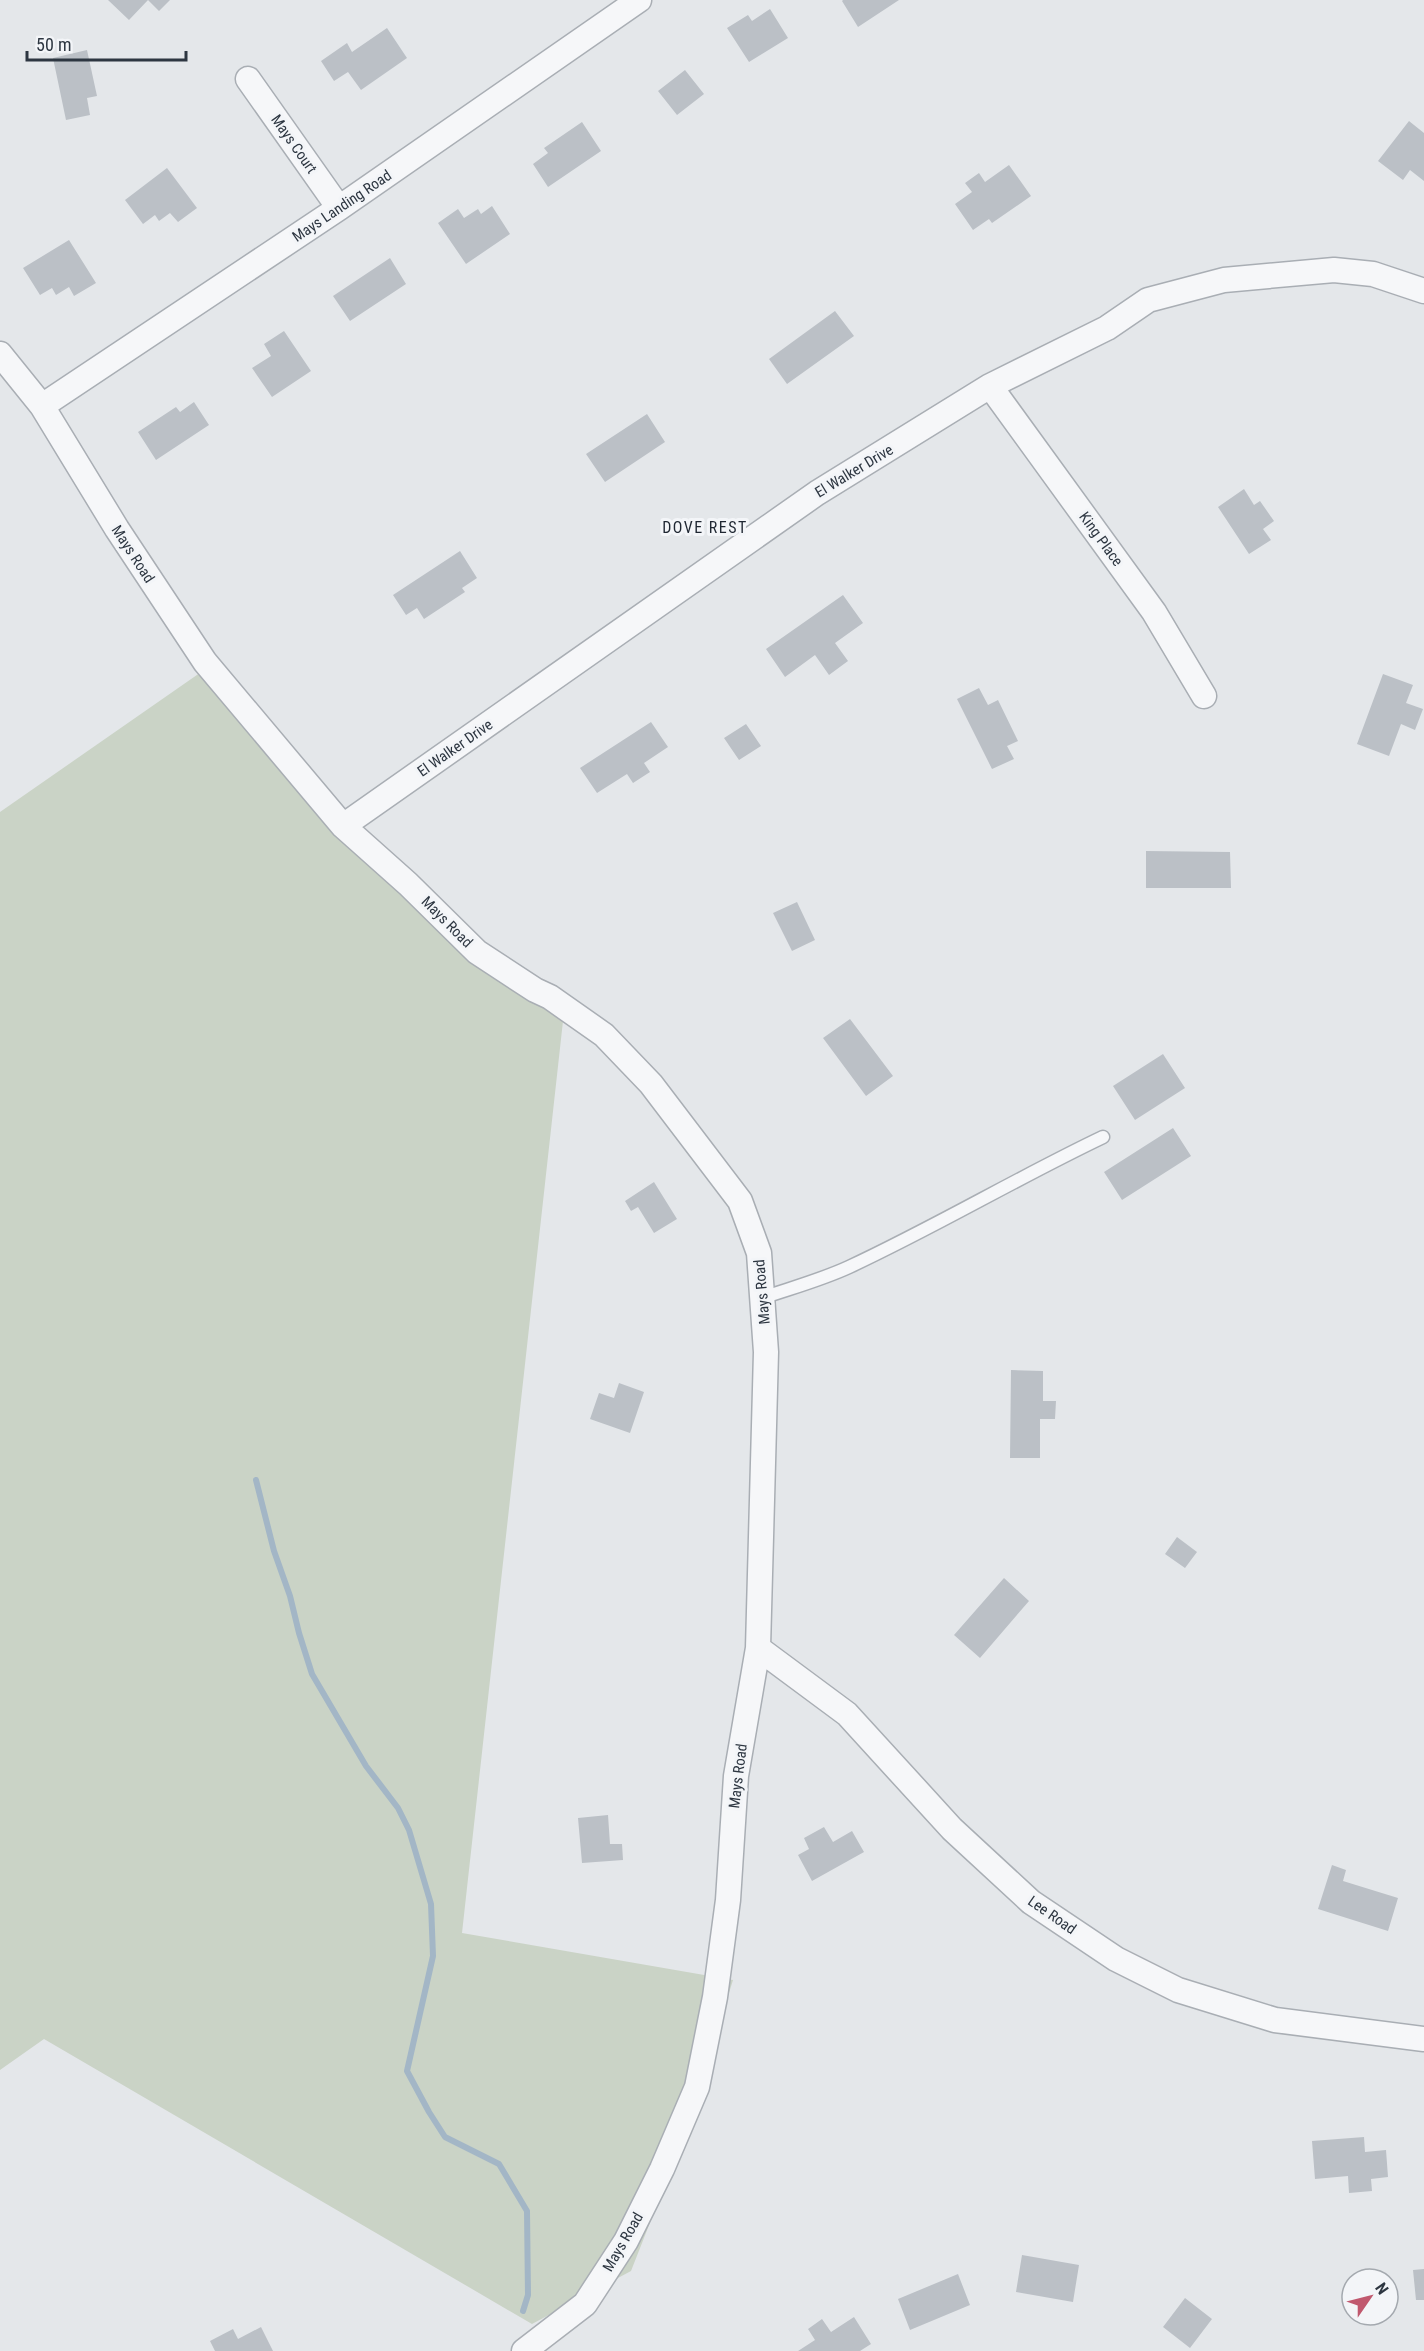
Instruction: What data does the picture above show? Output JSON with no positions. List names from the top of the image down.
{
  "streets": {
    "street": [
      "Mays Court",
      "Mays Landing Road",
      "El Walker Drive",
      "King Place",
      "Mays Road",
      "Lee Road"
    ]
  },
  "crossings": [
    ["Mays Court", "Mays Landing Road"],
    ["Mays Landing Road", "Mays Road"],
    ["El Walker Drive", "King Place"],
    ["El Walker Drive", "Mays Road"],
    ["Mays Road", "Lee Road"]
  ],
  "districts": ["DOVE REST"],
  "scale_bar": "50 m",
  "north": "top right"
}
